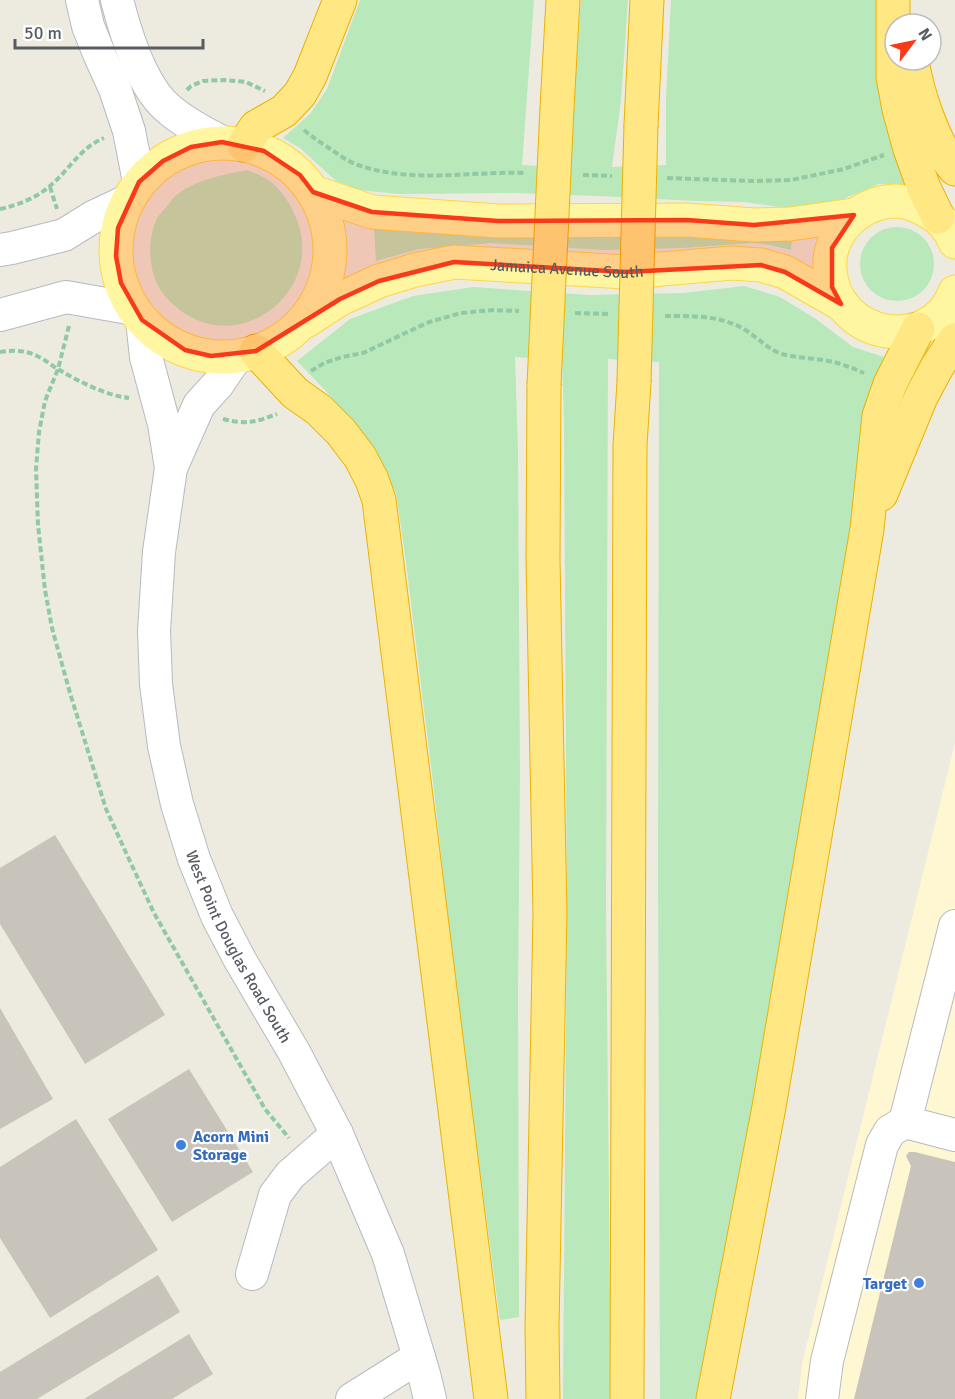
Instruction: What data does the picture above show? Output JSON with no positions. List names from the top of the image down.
{
  "streets": {
    "main road": ["Jamaica Avenue South"],
    "street": ["West Point Douglas Road South"]
  },
  "crossings": [
    ["Jamaica Avenue South", "West Point Douglas Road South"]
  ],
  "places": ["Acorn Mini Storage", "Target"],
  "scale_bar": "50 m",
  "north": "top right"
}
